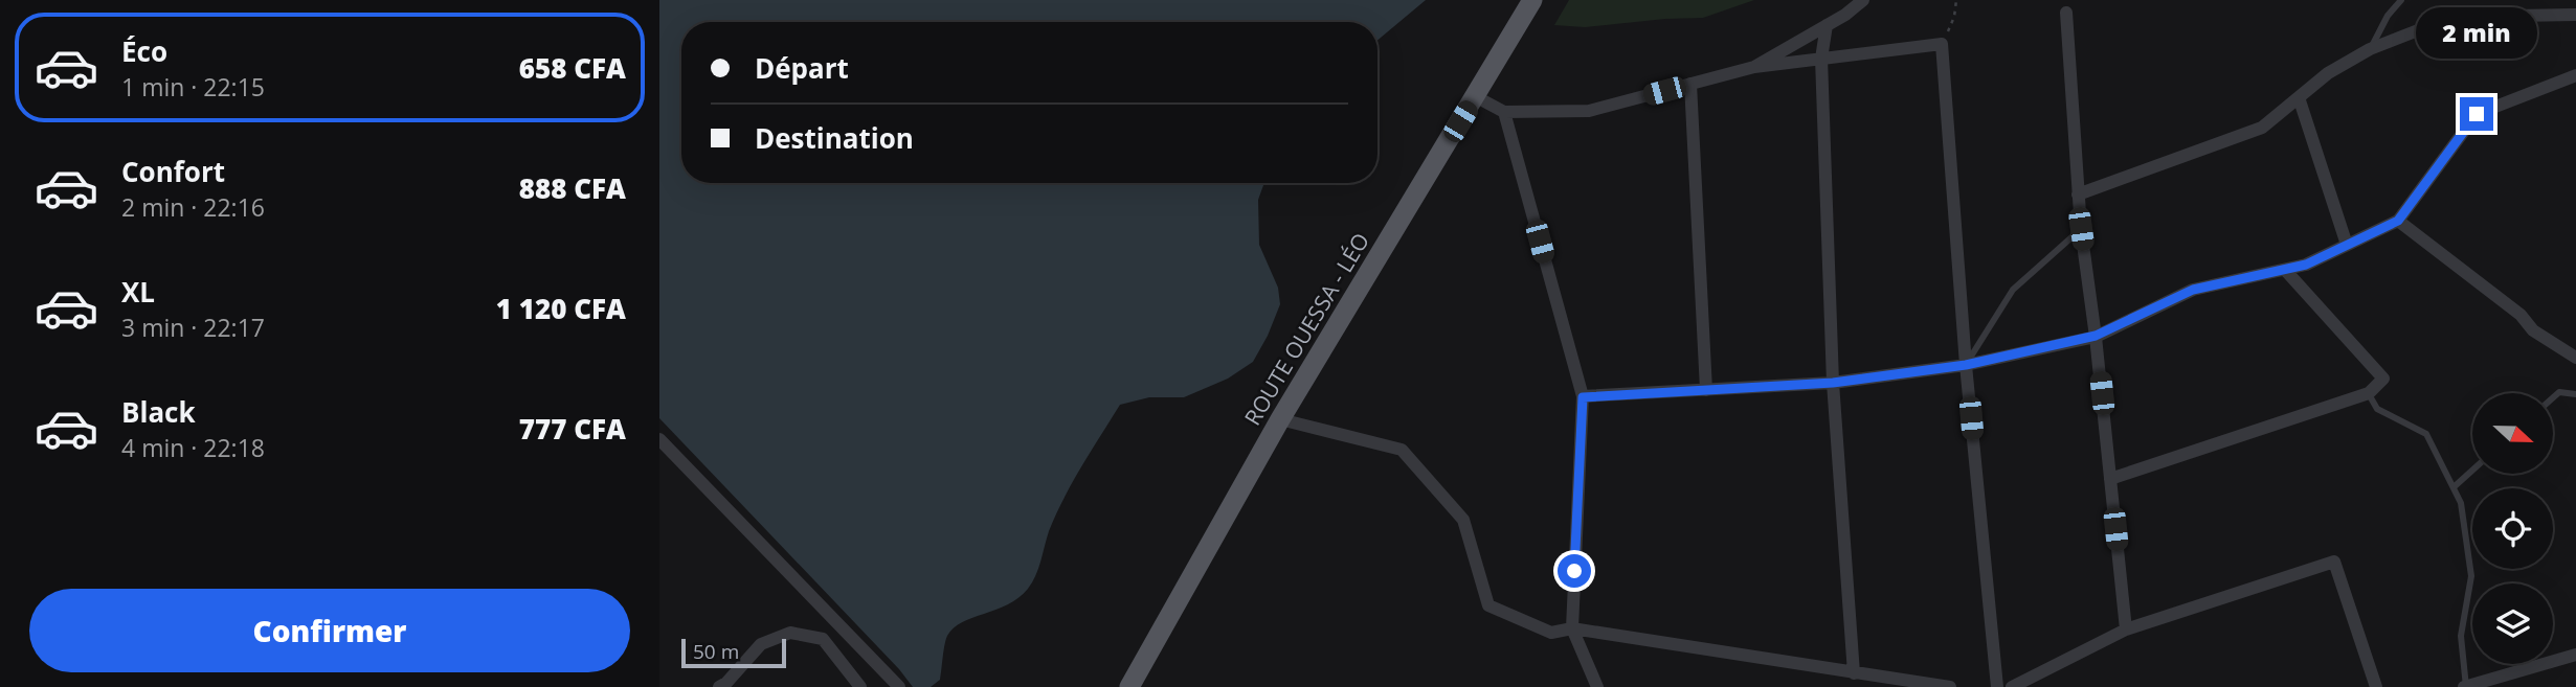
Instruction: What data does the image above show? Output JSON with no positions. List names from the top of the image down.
{
  "streets": {
    "main road": ["ROUTE OUESSA - LÉO"]
  },
  "scale_bar": "50 m",
  "north": "right",
  "page": {
    "bubble": "2 min",
    "list": [
      {
        "name": "Éco",
        "note": "1 min · 22:15",
        "value": "658 CFA"
      },
      {
        "name": "Confort",
        "note": "2 min · 22:16",
        "value": "888 CFA"
      },
      {
        "name": "XL",
        "note": "3 min · 22:17",
        "value": "1 120 CFA"
      },
      {
        "name": "Black",
        "note": "4 min · 22:18",
        "value": "777 CFA"
      }
    ],
    "banner": ["Départ", "Destination"],
    "buttons": "Confirmer",
    "scale": "50 m"
  }
}
